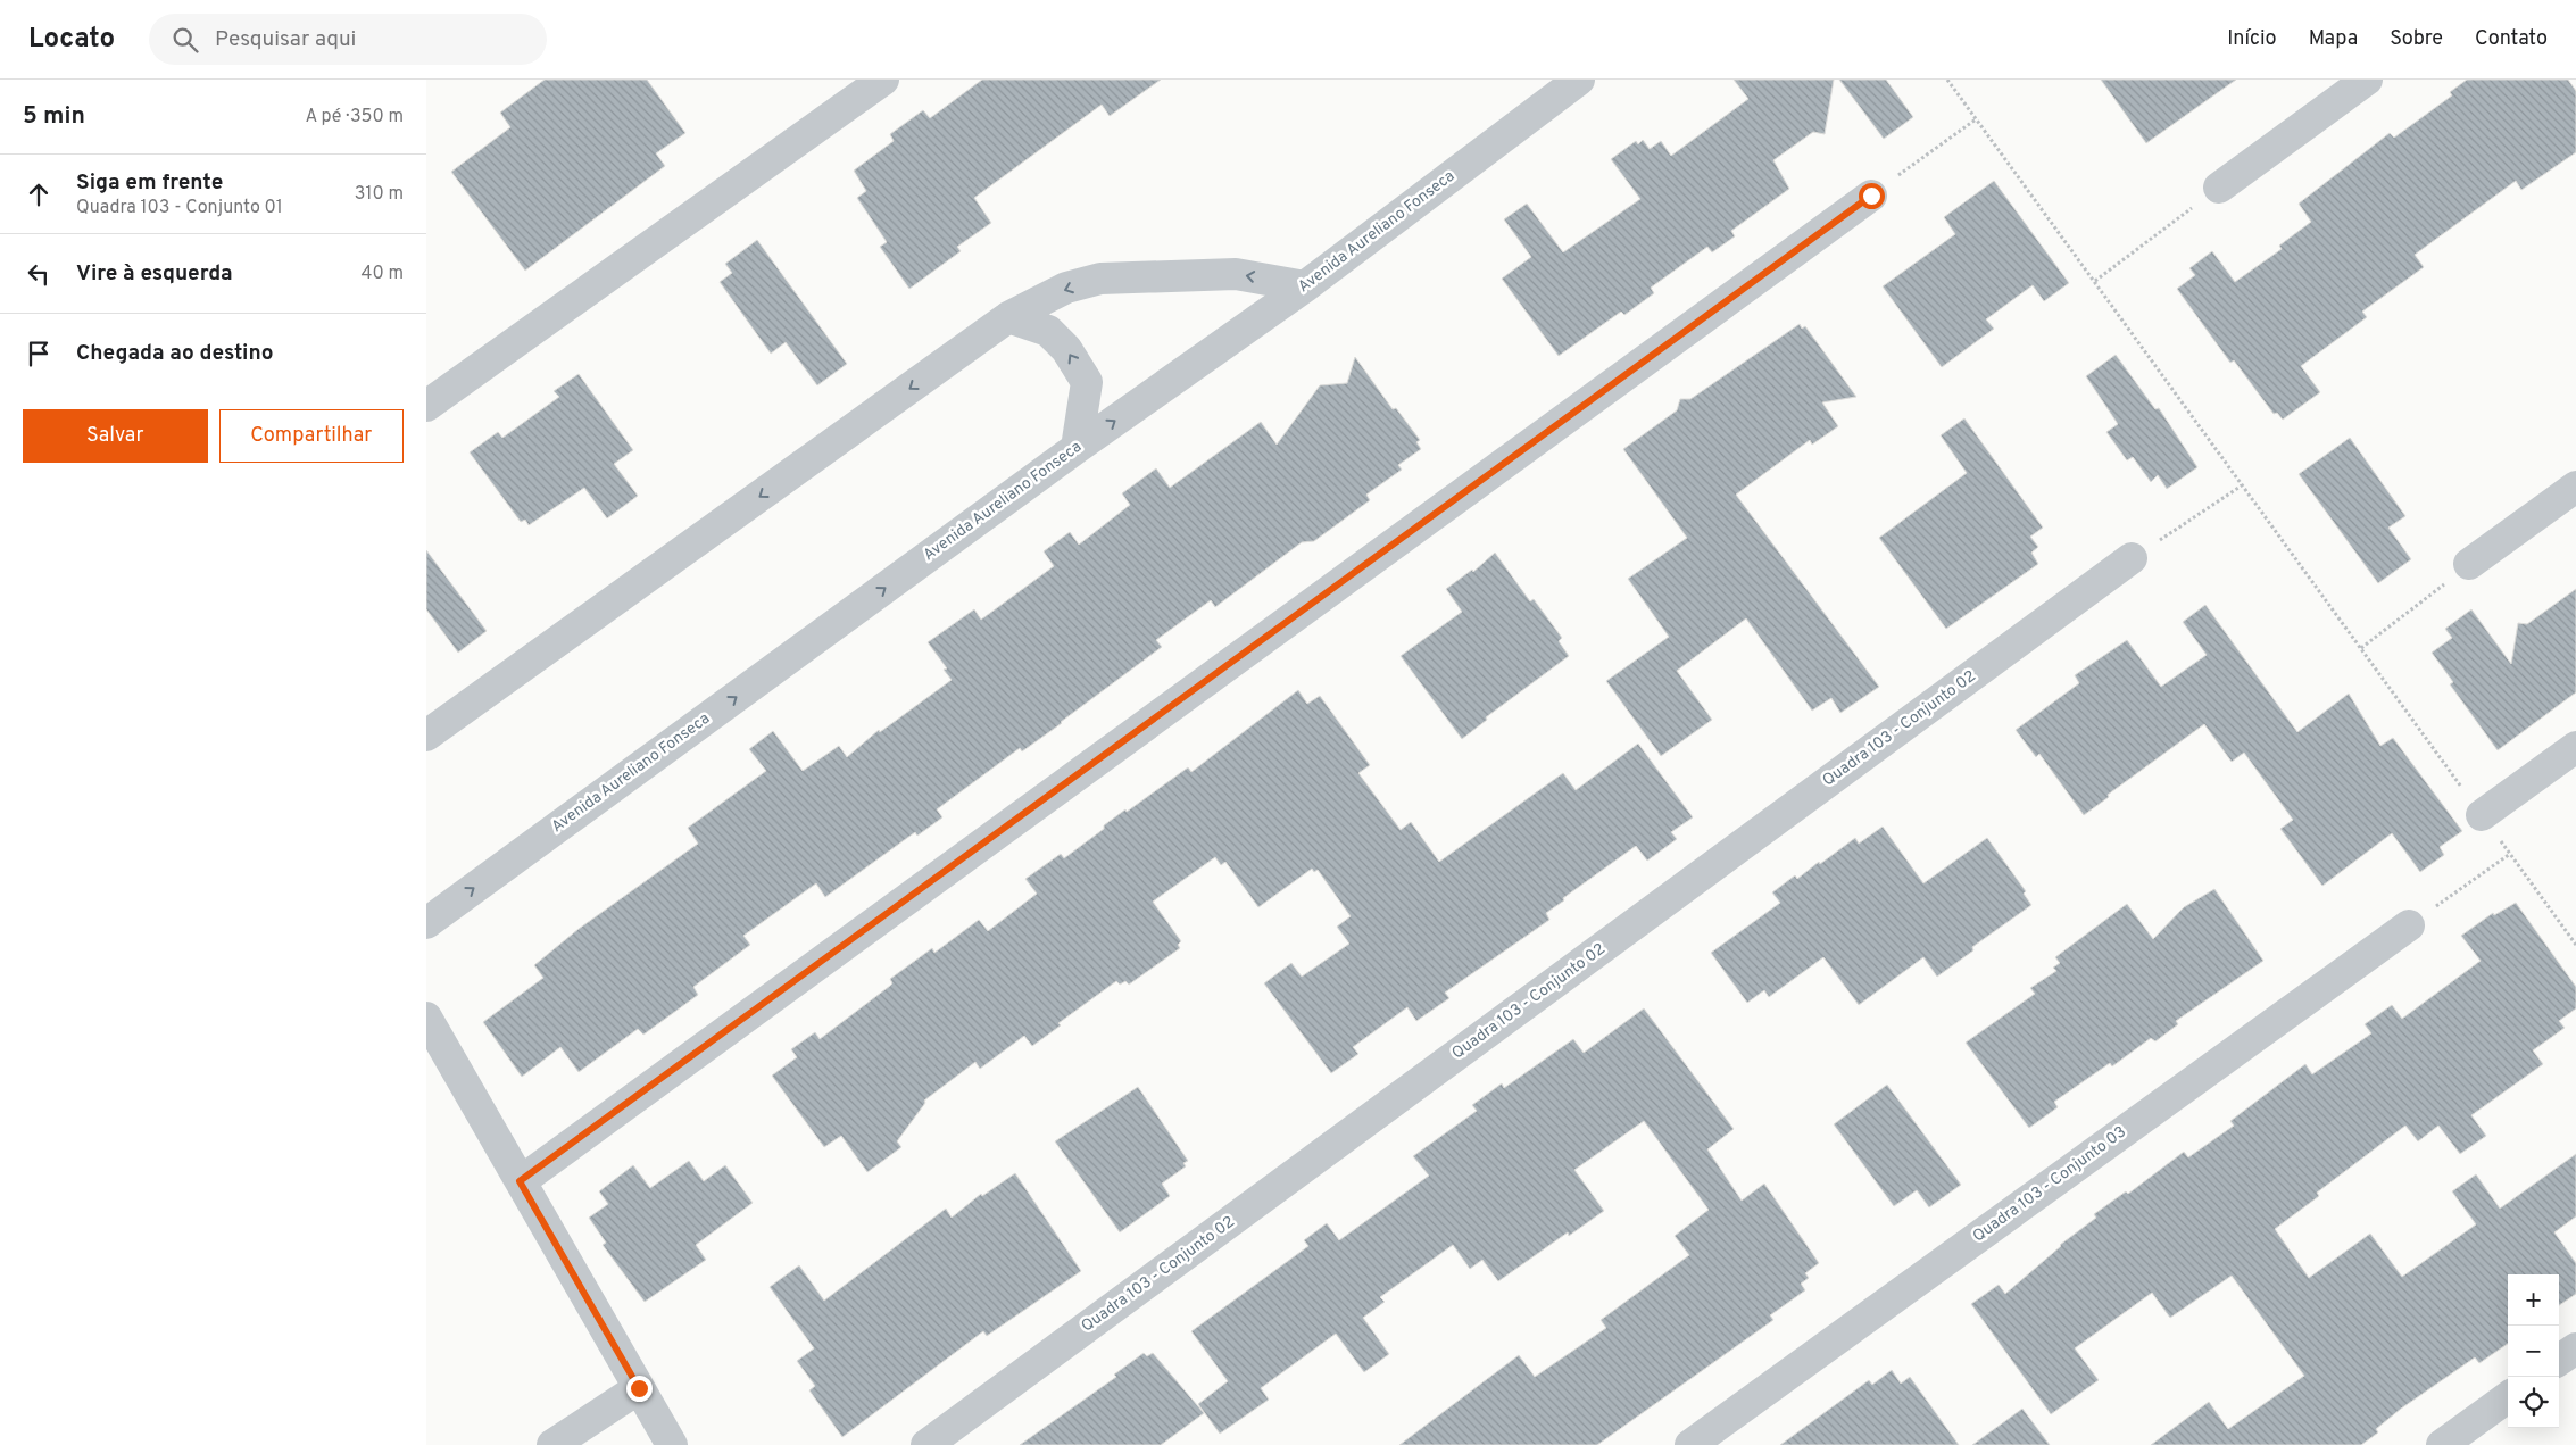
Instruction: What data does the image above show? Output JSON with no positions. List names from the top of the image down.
{
  "streets": {
    "street": ["Avenida Aureliano Fonseca", "Quadra 103 - Conjunto 02", "Quadra 103 - Conjunto 03"]
  },
  "page": {
    "header": "Locato",
    "search": "Pesquisar aqui",
    "nav": [
      "Início",
      "Mapa",
      "Sobre",
      "Contato"
    ],
    "heading": ["5 min", "A pé · 350 m"],
    "list": [
      ["Siga em frente", "Quadra 103 - Conjunto 01", "310 m"],
      ["Vire à esquerda", "40 m"],
      "Chegada ao destino"
    ],
    "buttons": ["Salvar", "Compartilhar"],
    "map_buttons": ["+", "−"]
  }
}
